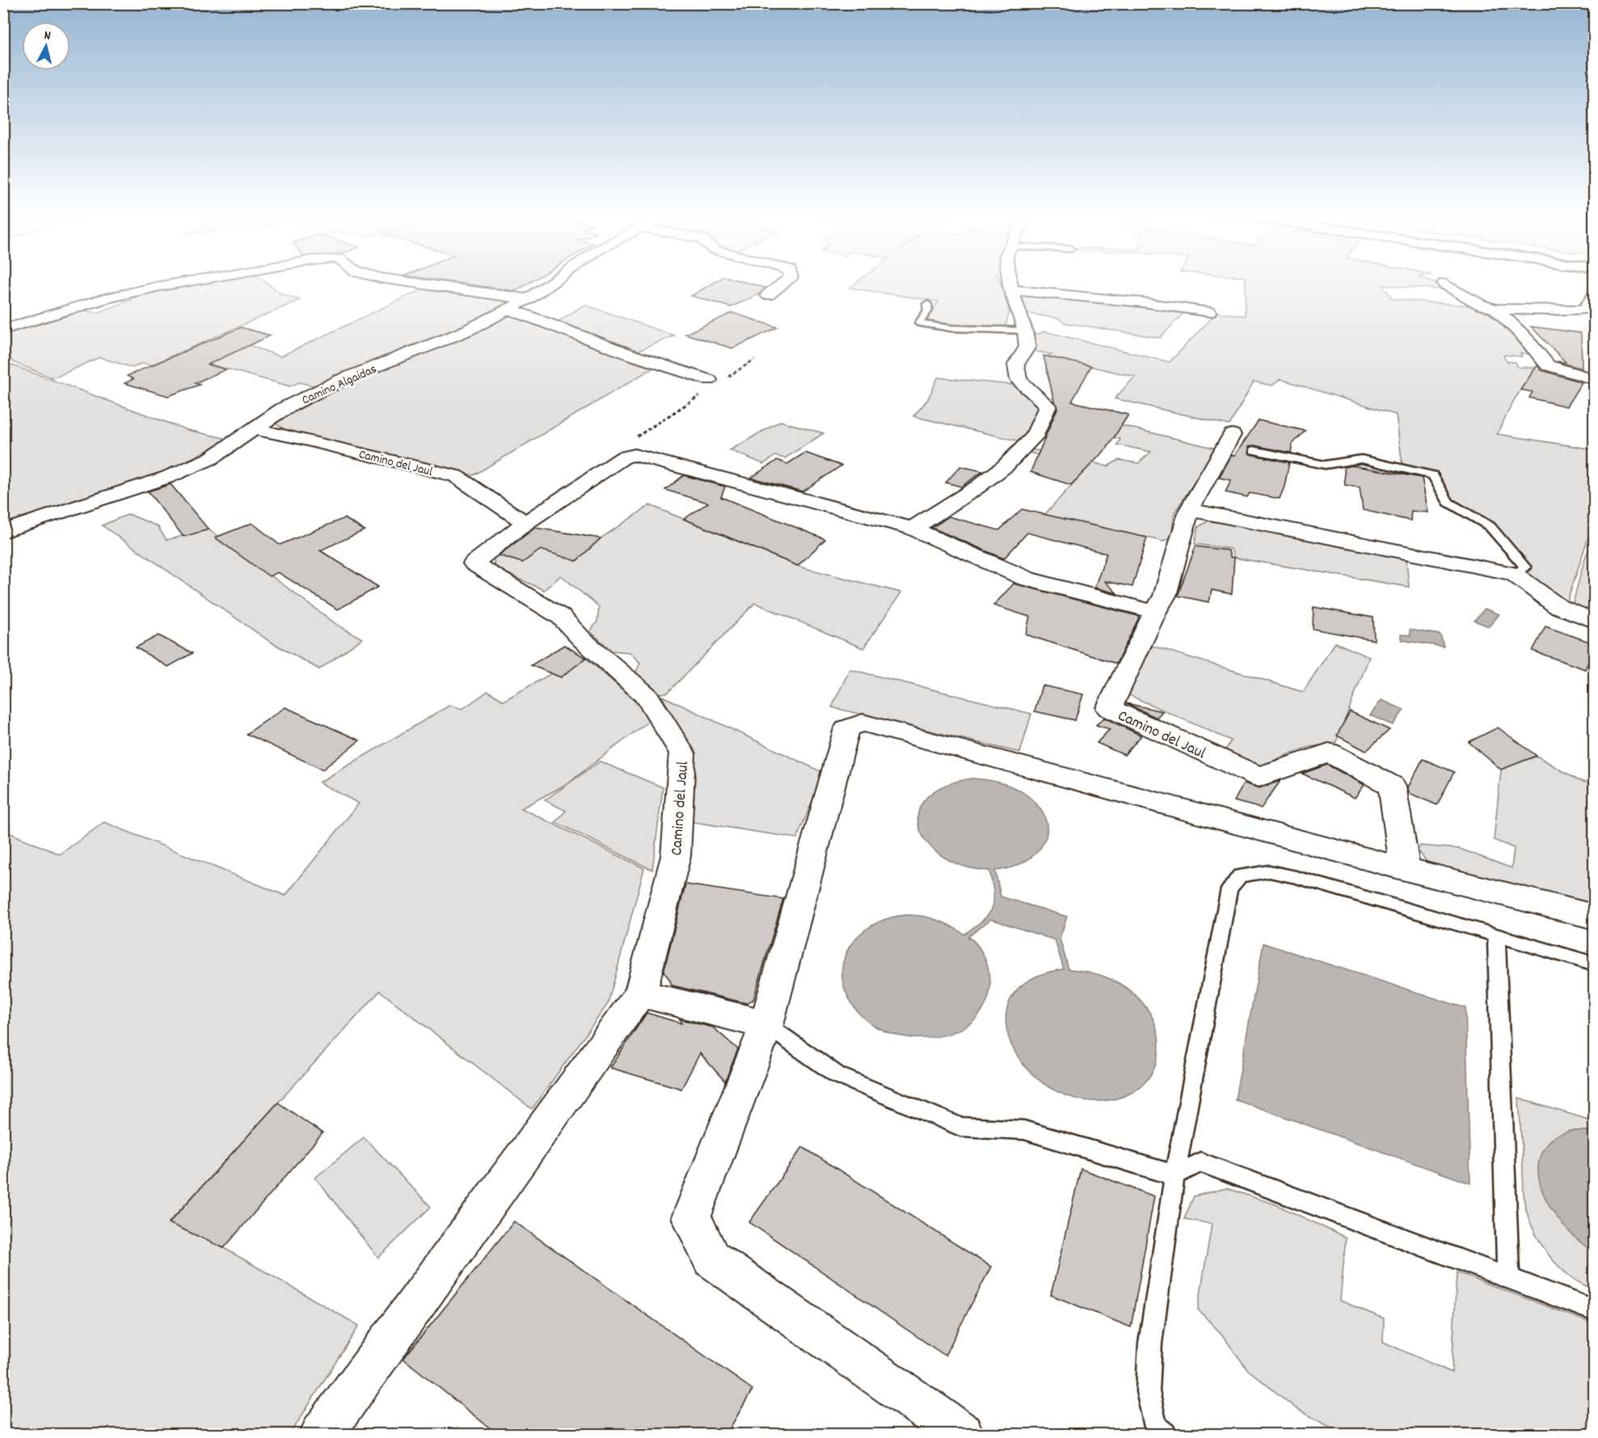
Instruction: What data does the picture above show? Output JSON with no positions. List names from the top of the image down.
{
  "streets": {
    "street": ["Camino Algaidas", "Camino del Jaul"]
  },
  "crossings": [
    ["Camino Algaidas", "Camino del Jaul"]
  ],
  "north": "top"
}
